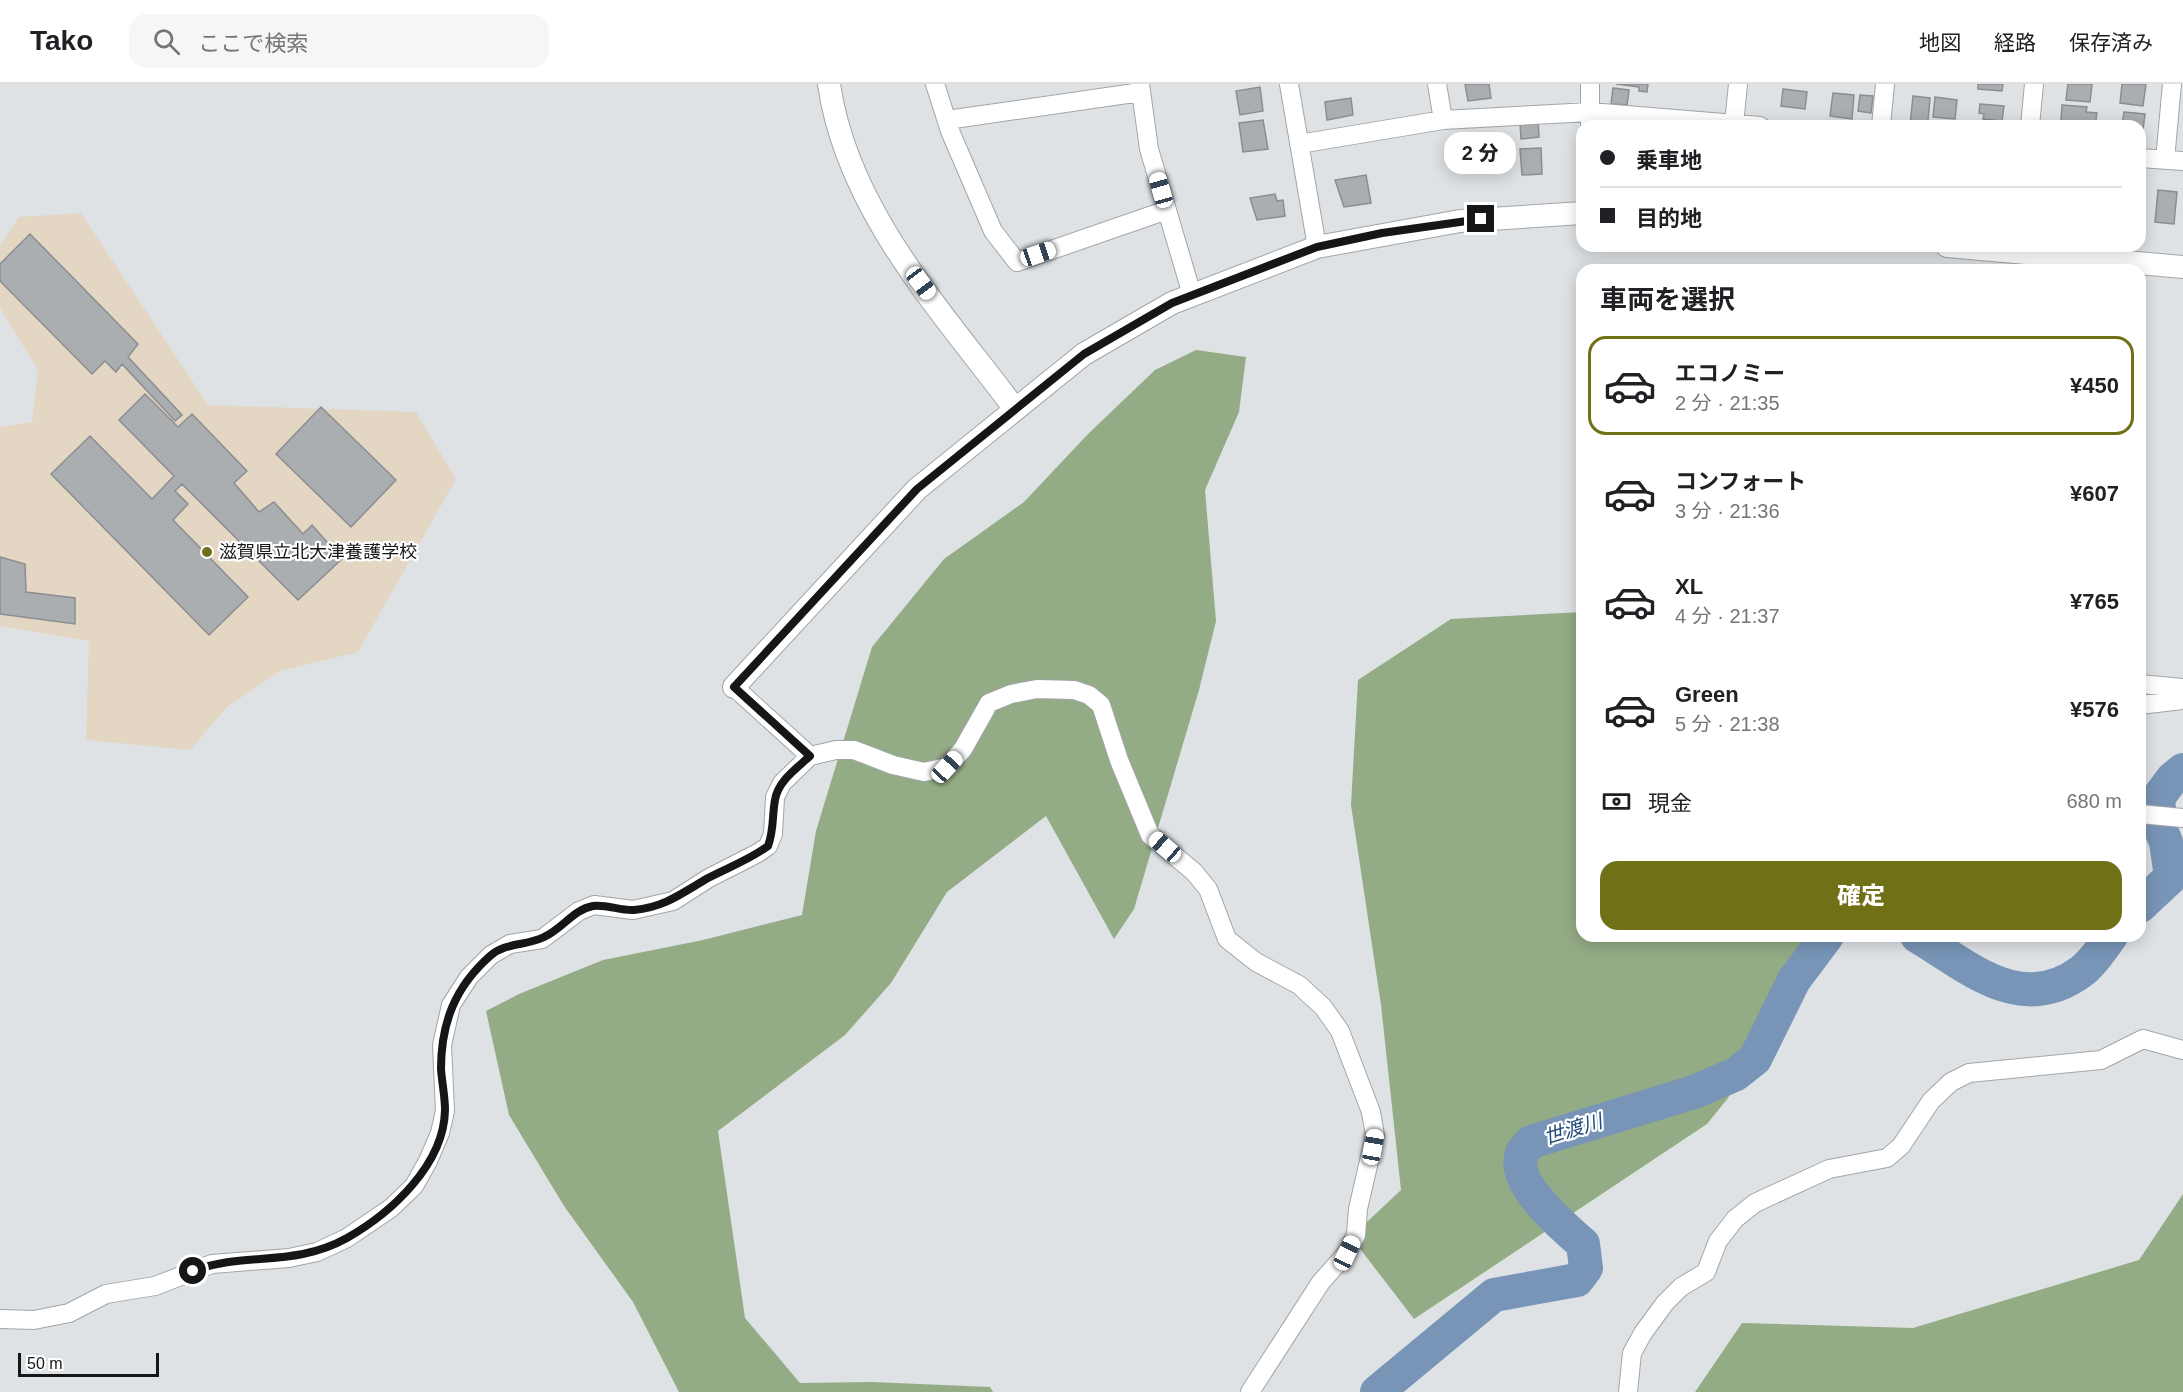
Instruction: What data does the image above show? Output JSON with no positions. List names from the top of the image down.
{
  "water": ["世渡川"],
  "places": ["滋賀県立北大津養護学校"],
  "scale_bar": "50 m",
  "page": {
    "header": "Tako",
    "search": "ここで検索",
    "nav": ["地図", "経路", "保存済み"],
    "banner": ["乗車地", "目的地"],
    "bubble": "2 分",
    "heading": "車両を選択",
    "list": [
      {
        "name": "エコノミー",
        "note": "2 分 · 21:35",
        "value": "¥450"
      },
      {
        "name": "コンフォート",
        "note": "3 分 · 21:36",
        "value": "¥607"
      },
      {
        "name": "XL",
        "note": "4 分 · 21:37",
        "value": "¥765"
      },
      {
        "name": "Green",
        "note": "5 分 · 21:38",
        "value": "¥576"
      }
    ],
    "pay": ["現金", "680 m"],
    "buttons": "確定",
    "scale": "50 m"
  }
}
